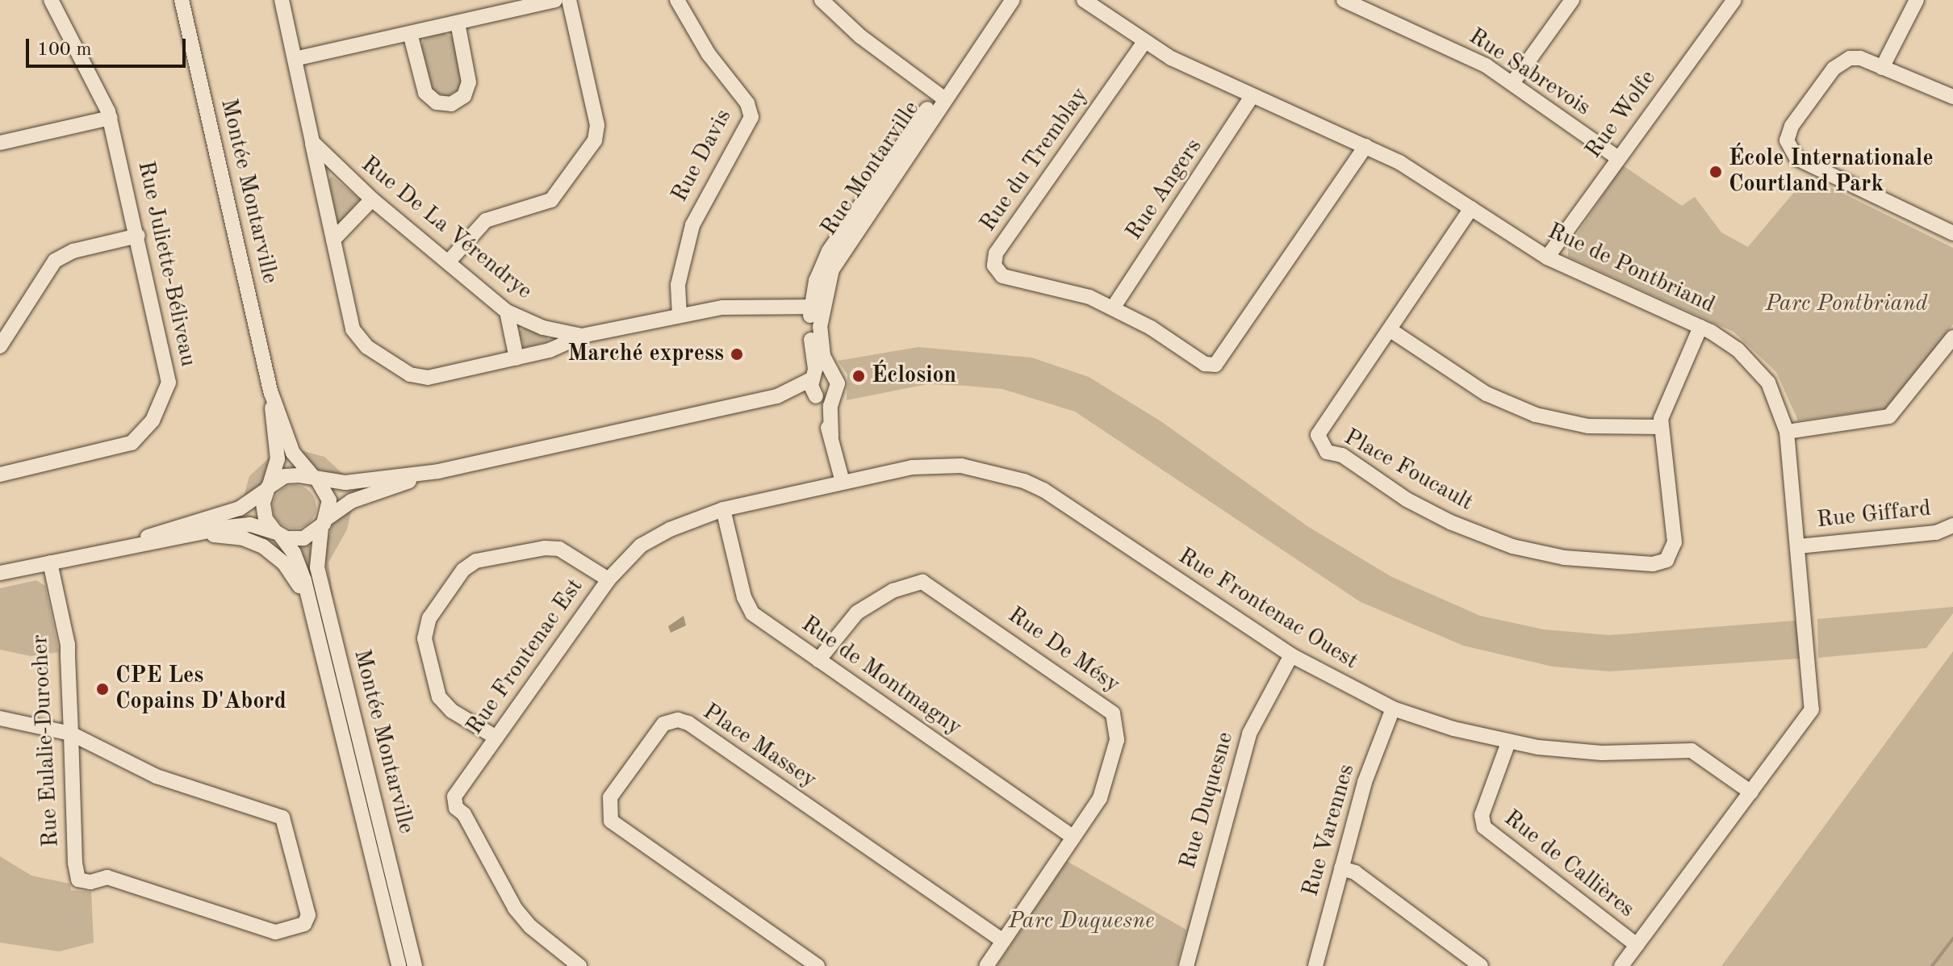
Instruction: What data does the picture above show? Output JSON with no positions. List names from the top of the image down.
{
  "streets": {
    "street": [
      "Rue Sabrevois",
      "Rue Wolfe",
      "Rue Davis",
      "Rue du Tremblay",
      "Rue Montarville",
      "Rue Angers",
      "Montée Montarville",
      "Rue De La Vérendrye",
      "Rue Juliette-Béliveau",
      "Rue de Pontbriand",
      "Place Foucault",
      "Rue Giffard",
      "Rue Frontenac Ouest",
      "Rue De Mésy",
      "Rue Frontenac Est",
      "Rue de Montmagny",
      "Rue Eulalie-Durocher",
      "Place Massey",
      "Rue Duquesne",
      "Rue Varennes",
      "Rue de Callières"
    ]
  },
  "crossings": [
    ["Rue Sabrevois", "Rue Wolfe"],
    ["Rue Wolfe", "Rue de Pontbriand"],
    ["Rue Davis", "Rue De La Vérendrye"],
    ["Rue du Tremblay", "Rue Angers"],
    ["Rue du Tremblay", "Rue de Pontbriand"],
    ["Rue Montarville", "Rue De La Vérendrye"],
    ["Rue Montarville", "Rue Frontenac Ouest"],
    ["Rue Montarville", "Rue Frontenac Est"],
    ["Rue Angers", "Rue de Pontbriand"],
    ["Rue de Pontbriand", "Place Foucault"],
    ["Rue de Pontbriand", "Rue Giffard"],
    ["Rue de Pontbriand", "Rue Frontenac Ouest"],
    ["Rue de Pontbriand", "Rue de Callières"],
    ["Rue Frontenac Ouest", "Rue Frontenac Est"],
    ["Rue Frontenac Ouest", "Rue Duquesne"],
    ["Rue Frontenac Ouest", "Rue Varennes"],
    ["Rue Frontenac Ouest", "Rue de Callières"],
    ["Rue De Mésy", "Rue de Montmagny"],
    ["Rue De Mésy", "Place Massey"],
    ["Rue Frontenac Est", "Rue de Montmagny"]
  ],
  "parks": ["Parc Pontbriand", "Parc Duquesne"],
  "places": [
    "École Internationale Courtland Park",
    "Marché express",
    "Éclosion",
    "CPE Les Copains D'Abord"
  ],
  "scale_bar": "100 m"
}
